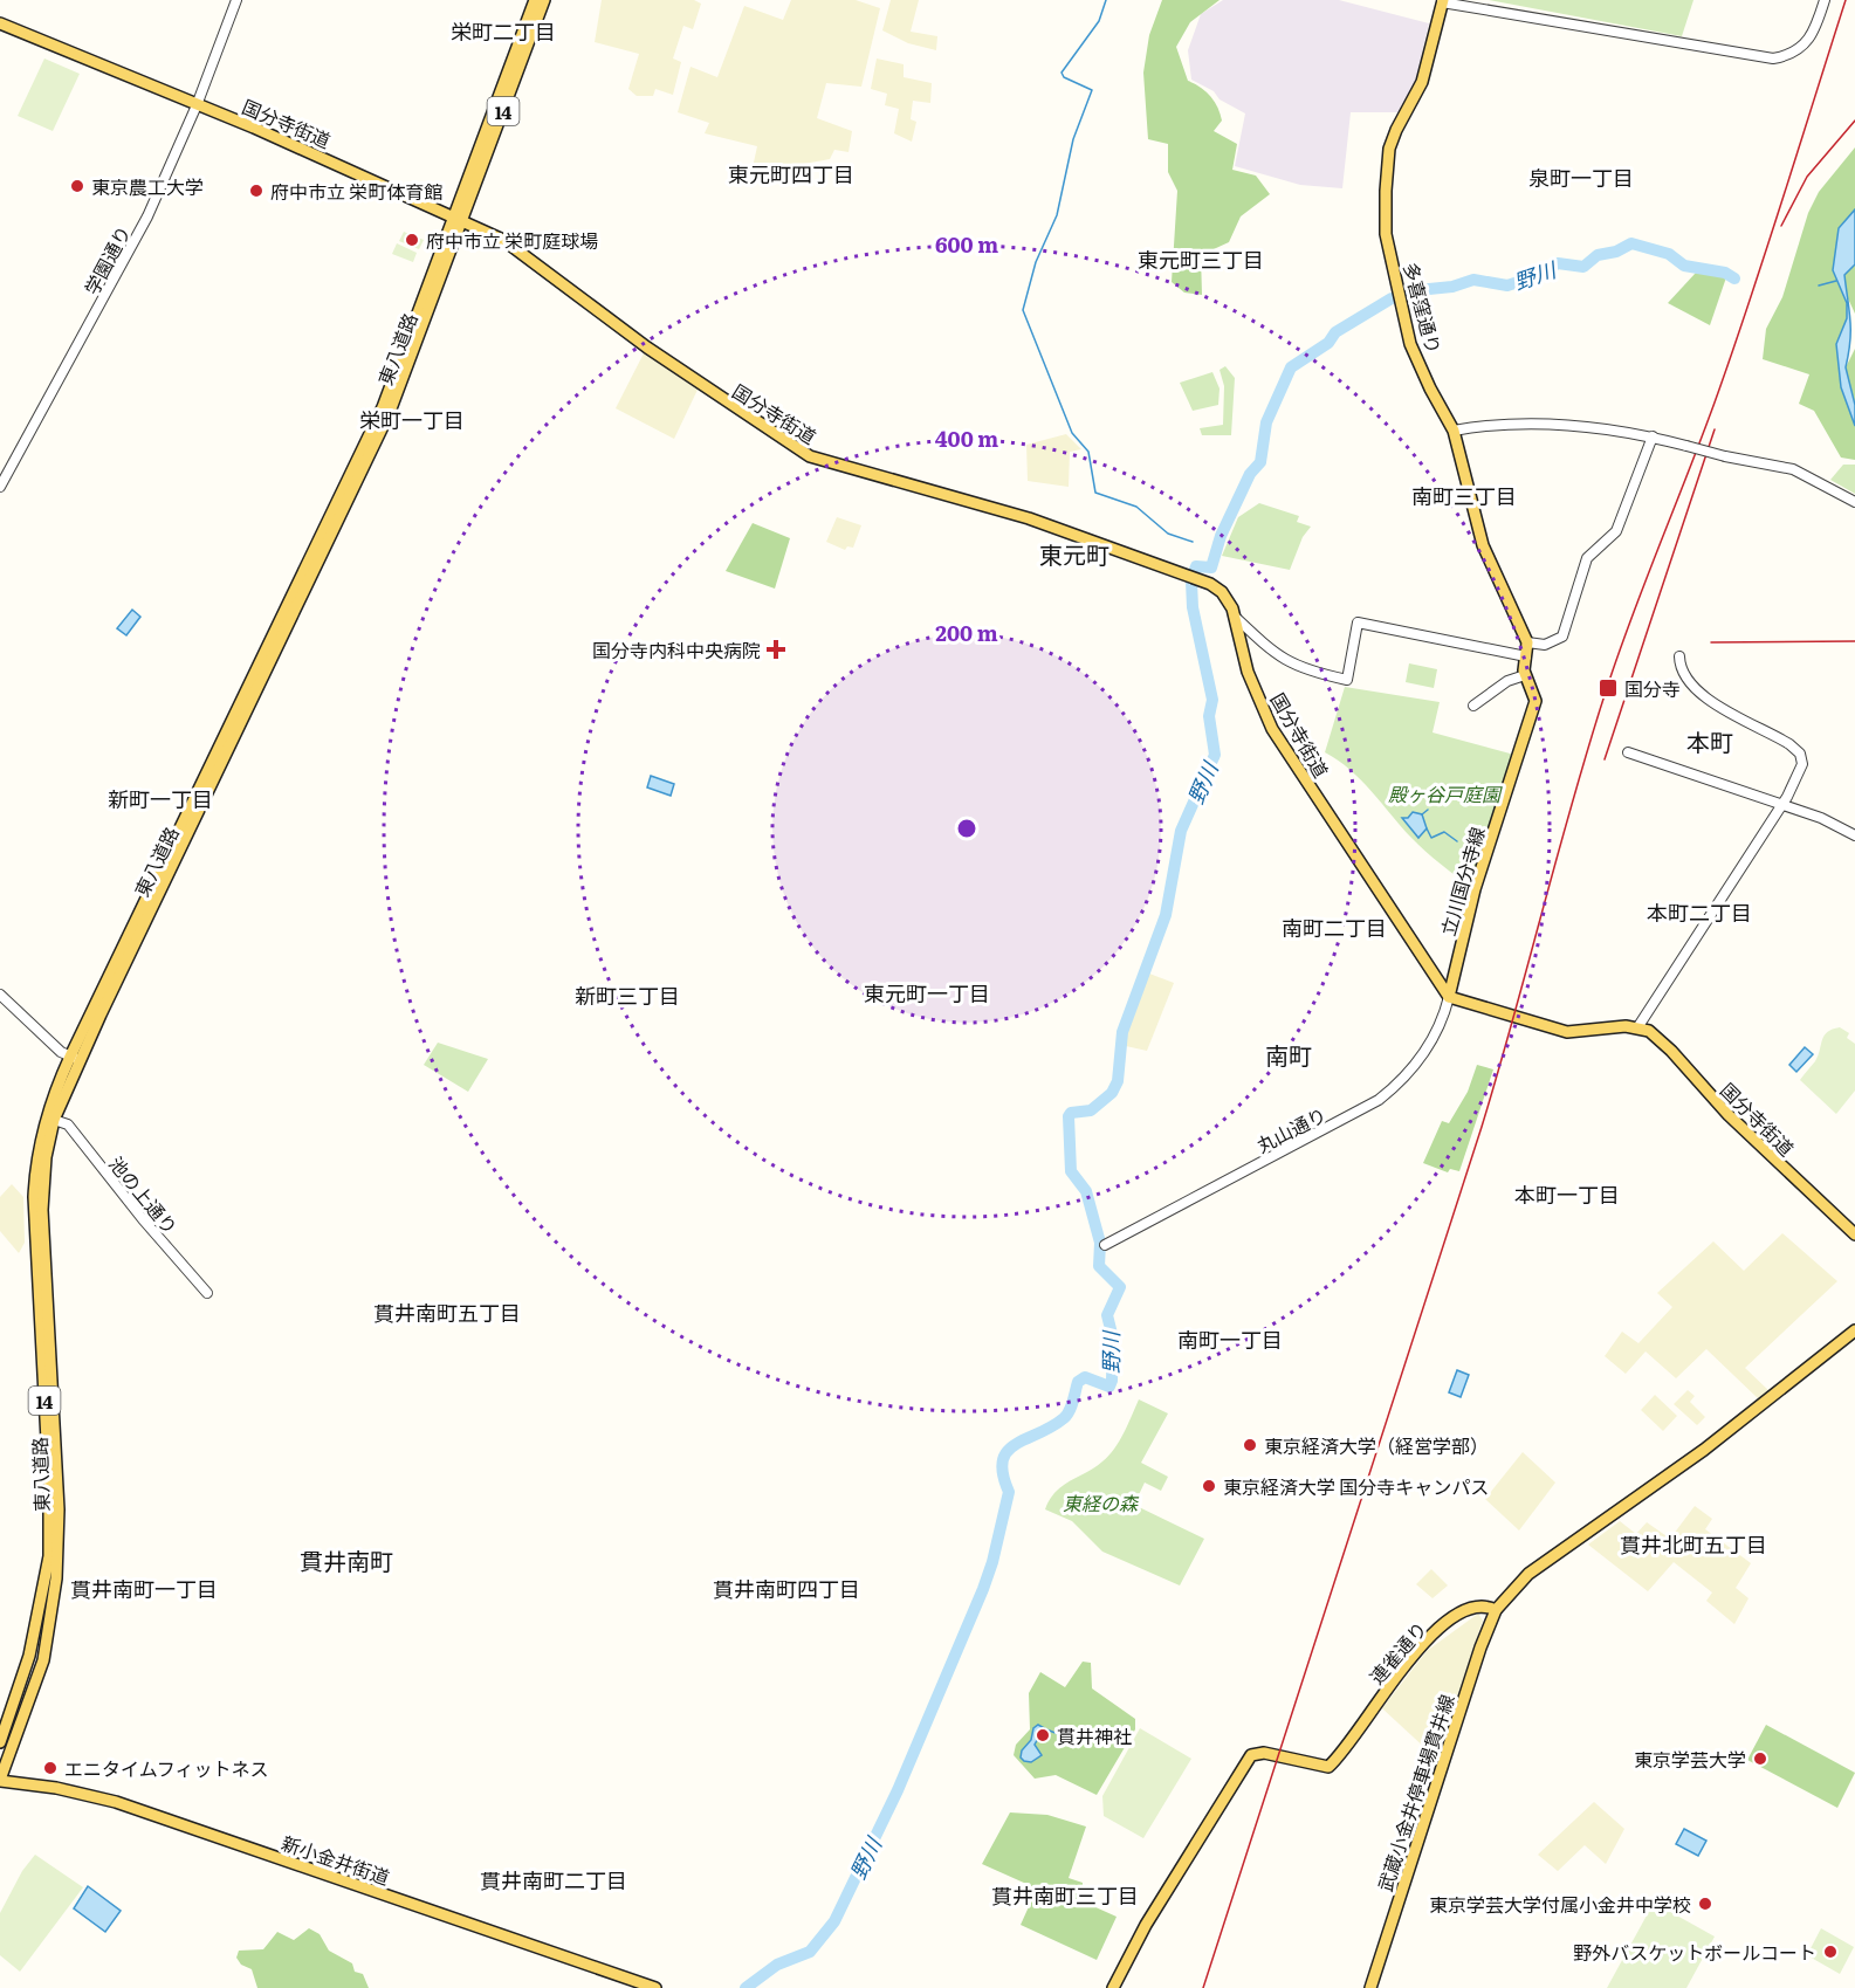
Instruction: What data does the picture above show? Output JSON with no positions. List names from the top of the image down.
{
  "streets": {
    "main road": [
      "14",
      "国分寺街道",
      "多喜窪通り",
      "東八道路",
      "立川国分寺線",
      "連雀通り",
      "武蔵小金井停車場貫井線",
      "新小金井街道"
    ],
    "street": ["学園通り", "丸山通り", "池の上通り"]
  },
  "crossings": [
    ["国分寺街道", "学園通り"],
    ["国分寺街道", "東八道路"],
    ["国分寺街道", "立川国分寺線"],
    ["国分寺街道", "丸山通り"],
    ["多喜窪通り", "立川国分寺線"],
    ["東八道路", "池の上通り"],
    ["東八道路", "新小金井街道"],
    ["立川国分寺線", "丸山通り"],
    ["連雀通り", "武蔵小金井停車場貫井線"]
  ],
  "districts": [
    "栄町二丁目",
    "東元町四丁目",
    "泉町一丁目",
    "東元町三丁目",
    "栄町一丁目",
    "南町三丁目",
    "東元町",
    "本町",
    "新町一丁目",
    "本町二丁目",
    "南町二丁目",
    "東元町一丁目",
    "新町三丁目",
    "南町",
    "本町一丁目",
    "貫井南町五丁目",
    "南町一丁目",
    "貫井北町五丁目",
    "貫井南町",
    "貫井南町一丁目",
    "貫井南町四丁目",
    "貫井南町二丁目",
    "貫井南町三丁目"
  ],
  "water": ["野川"],
  "parks": ["殿ヶ谷戸庭園", "東経の森"],
  "places": {
    "other": [
      "東京農工大学",
      "府中市立 栄町体育館",
      "府中市立 栄町庭球場",
      "東京経済大学（経営学部）",
      "東京経済大学 国分寺キャンパス",
      "貫井神社",
      "東京学芸大学",
      "エニタイムフィットネス",
      "東京学芸大学付属小金井中学校",
      "野外バスケットボールコート"
    ],
    "health": ["国分寺内科中央病院"],
    "transit": ["国分寺"]
  },
  "rings": ["600 m", "400 m", "200 m"]
}
